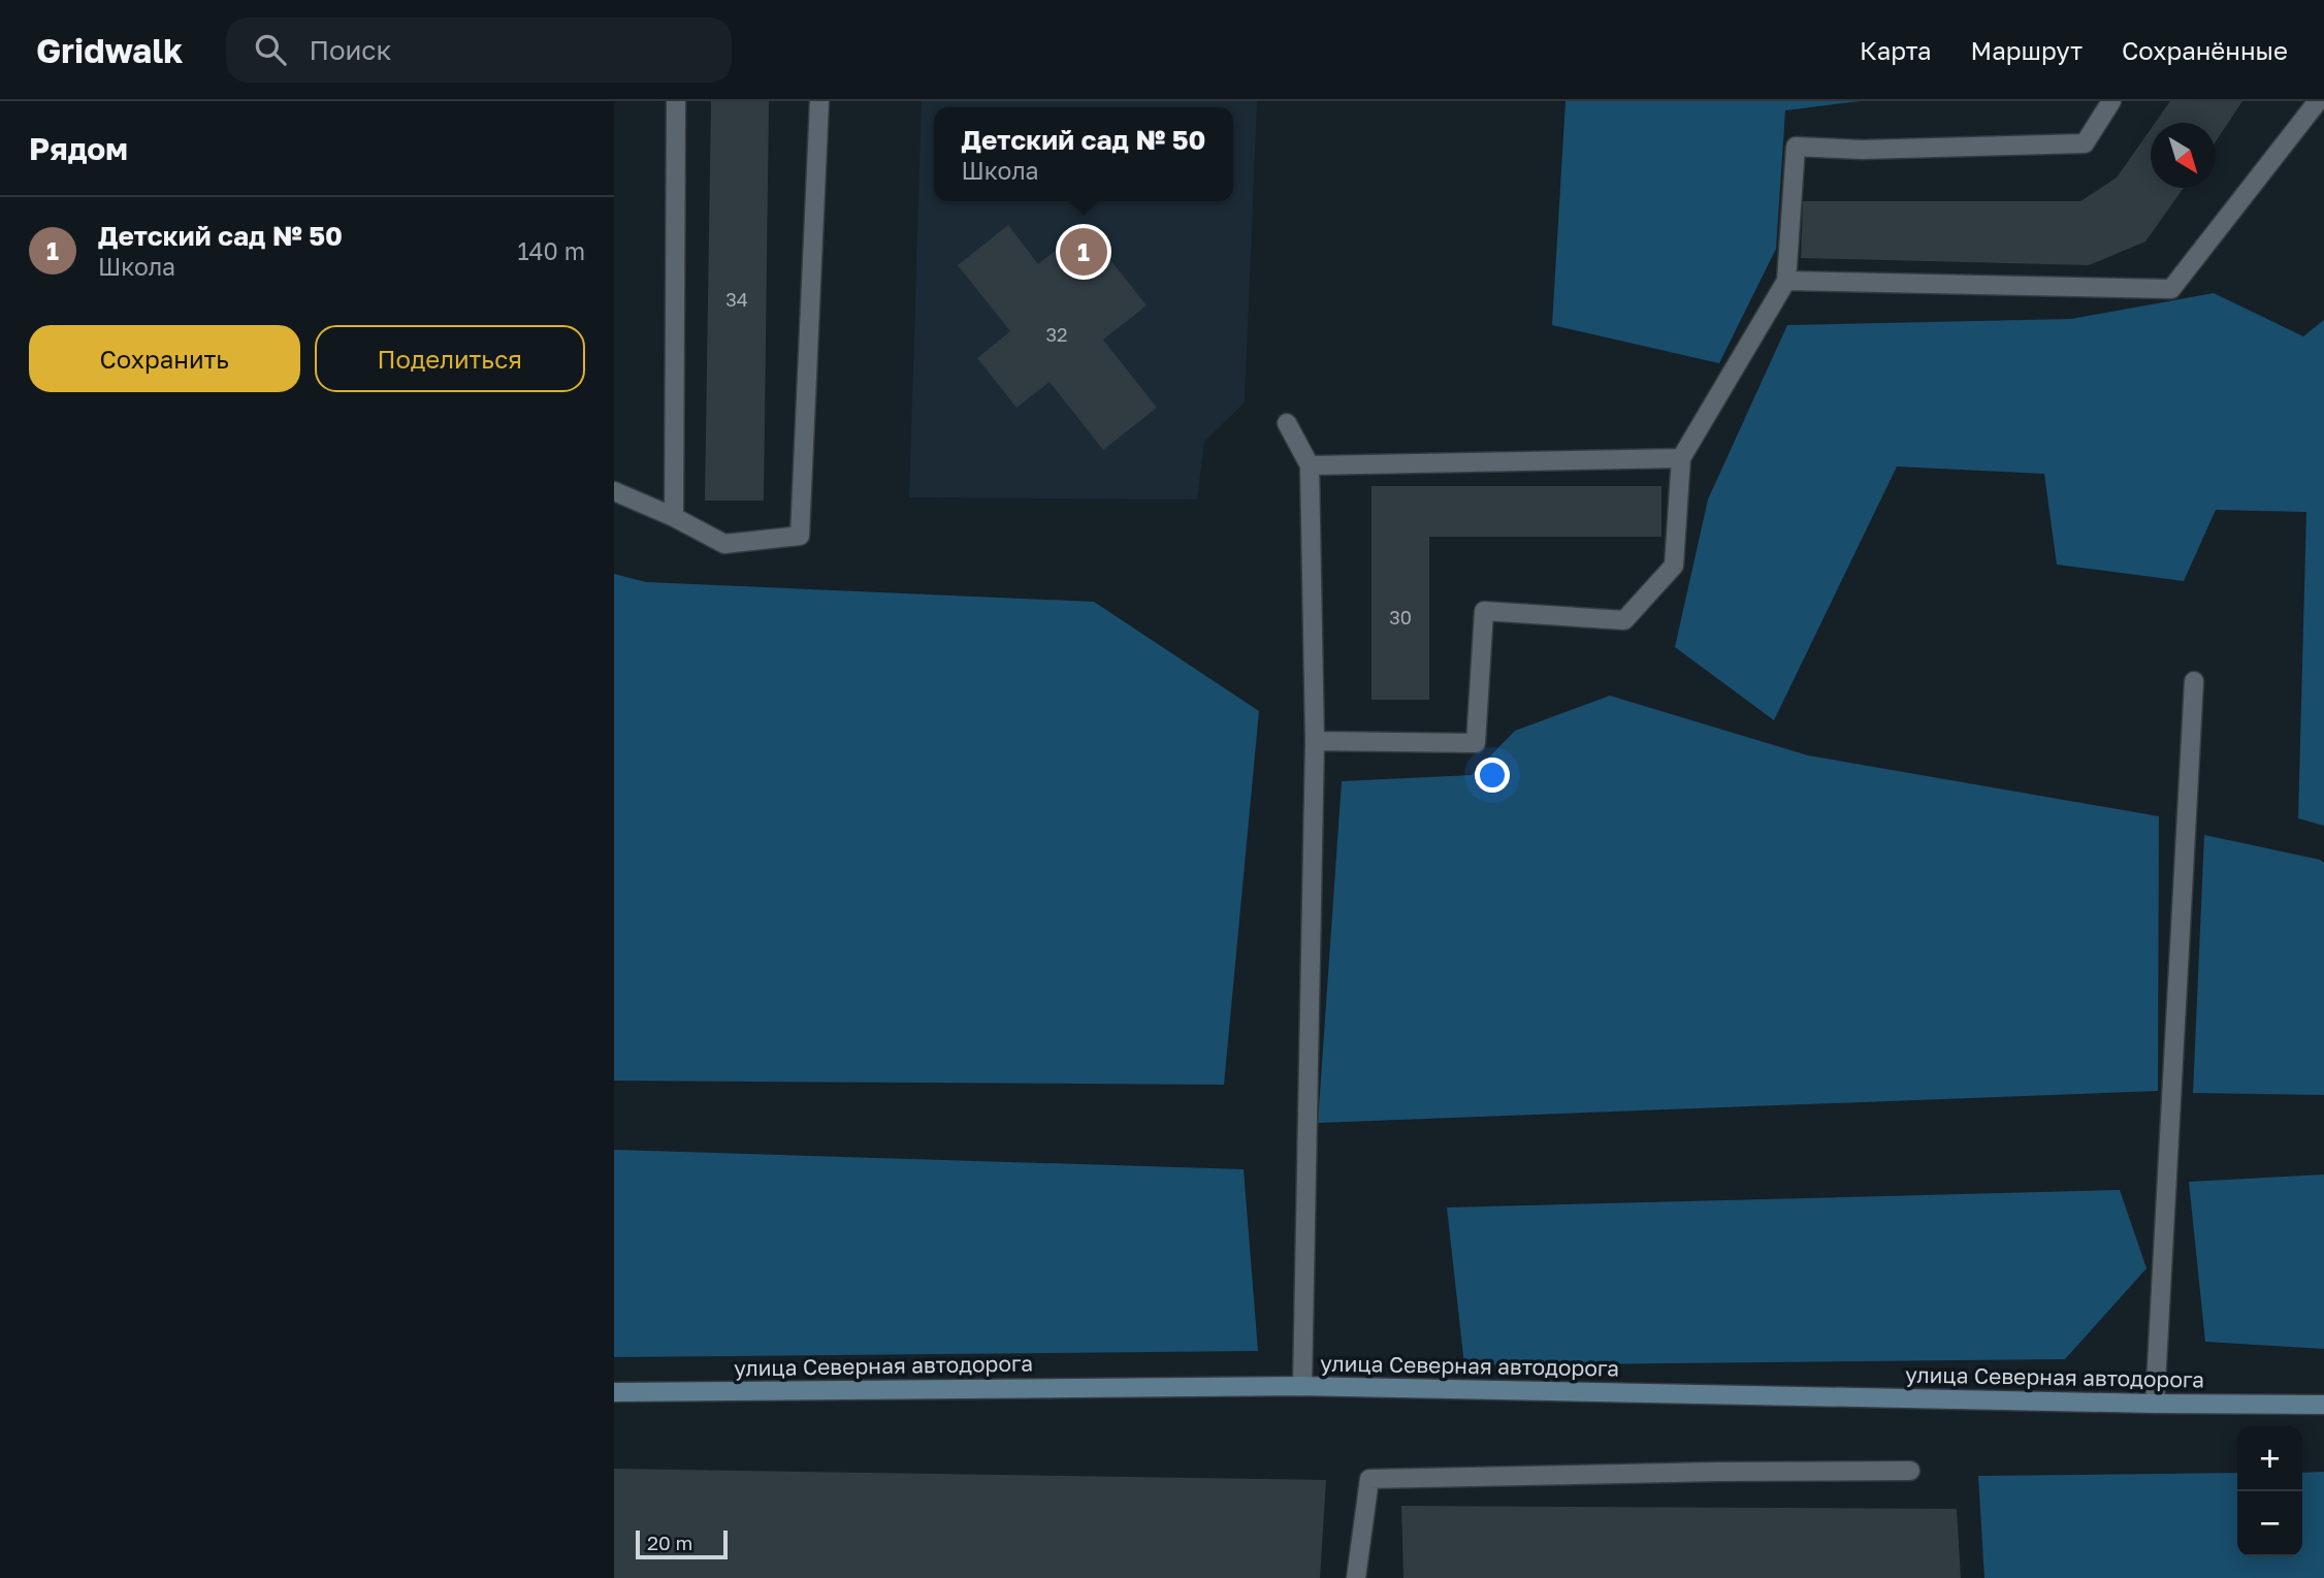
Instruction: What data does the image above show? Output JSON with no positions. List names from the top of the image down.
{
  "streets": {
    "main road": ["улица Северная автодорога"]
  },
  "house_numbers": ["34", "32", "30"],
  "scale_bar": "20 m",
  "north": "bottom right",
  "page": {
    "header": "Gridwalk",
    "search": "Поиск",
    "nav": ["Карта", "Маршрут", "Сохранённые"],
    "heading": "Рядом",
    "popup": ["Детский сад № 50", "Школа"],
    "list": [
      {
        "mark": "1",
        "name": "Детский сад № 50",
        "note": "Школа",
        "value": "140 m"
      }
    ],
    "pins": "1",
    "buttons": ["Сохранить", "Поделиться"],
    "map_buttons": ["+", "−"],
    "scale": "20 m"
  }
}
